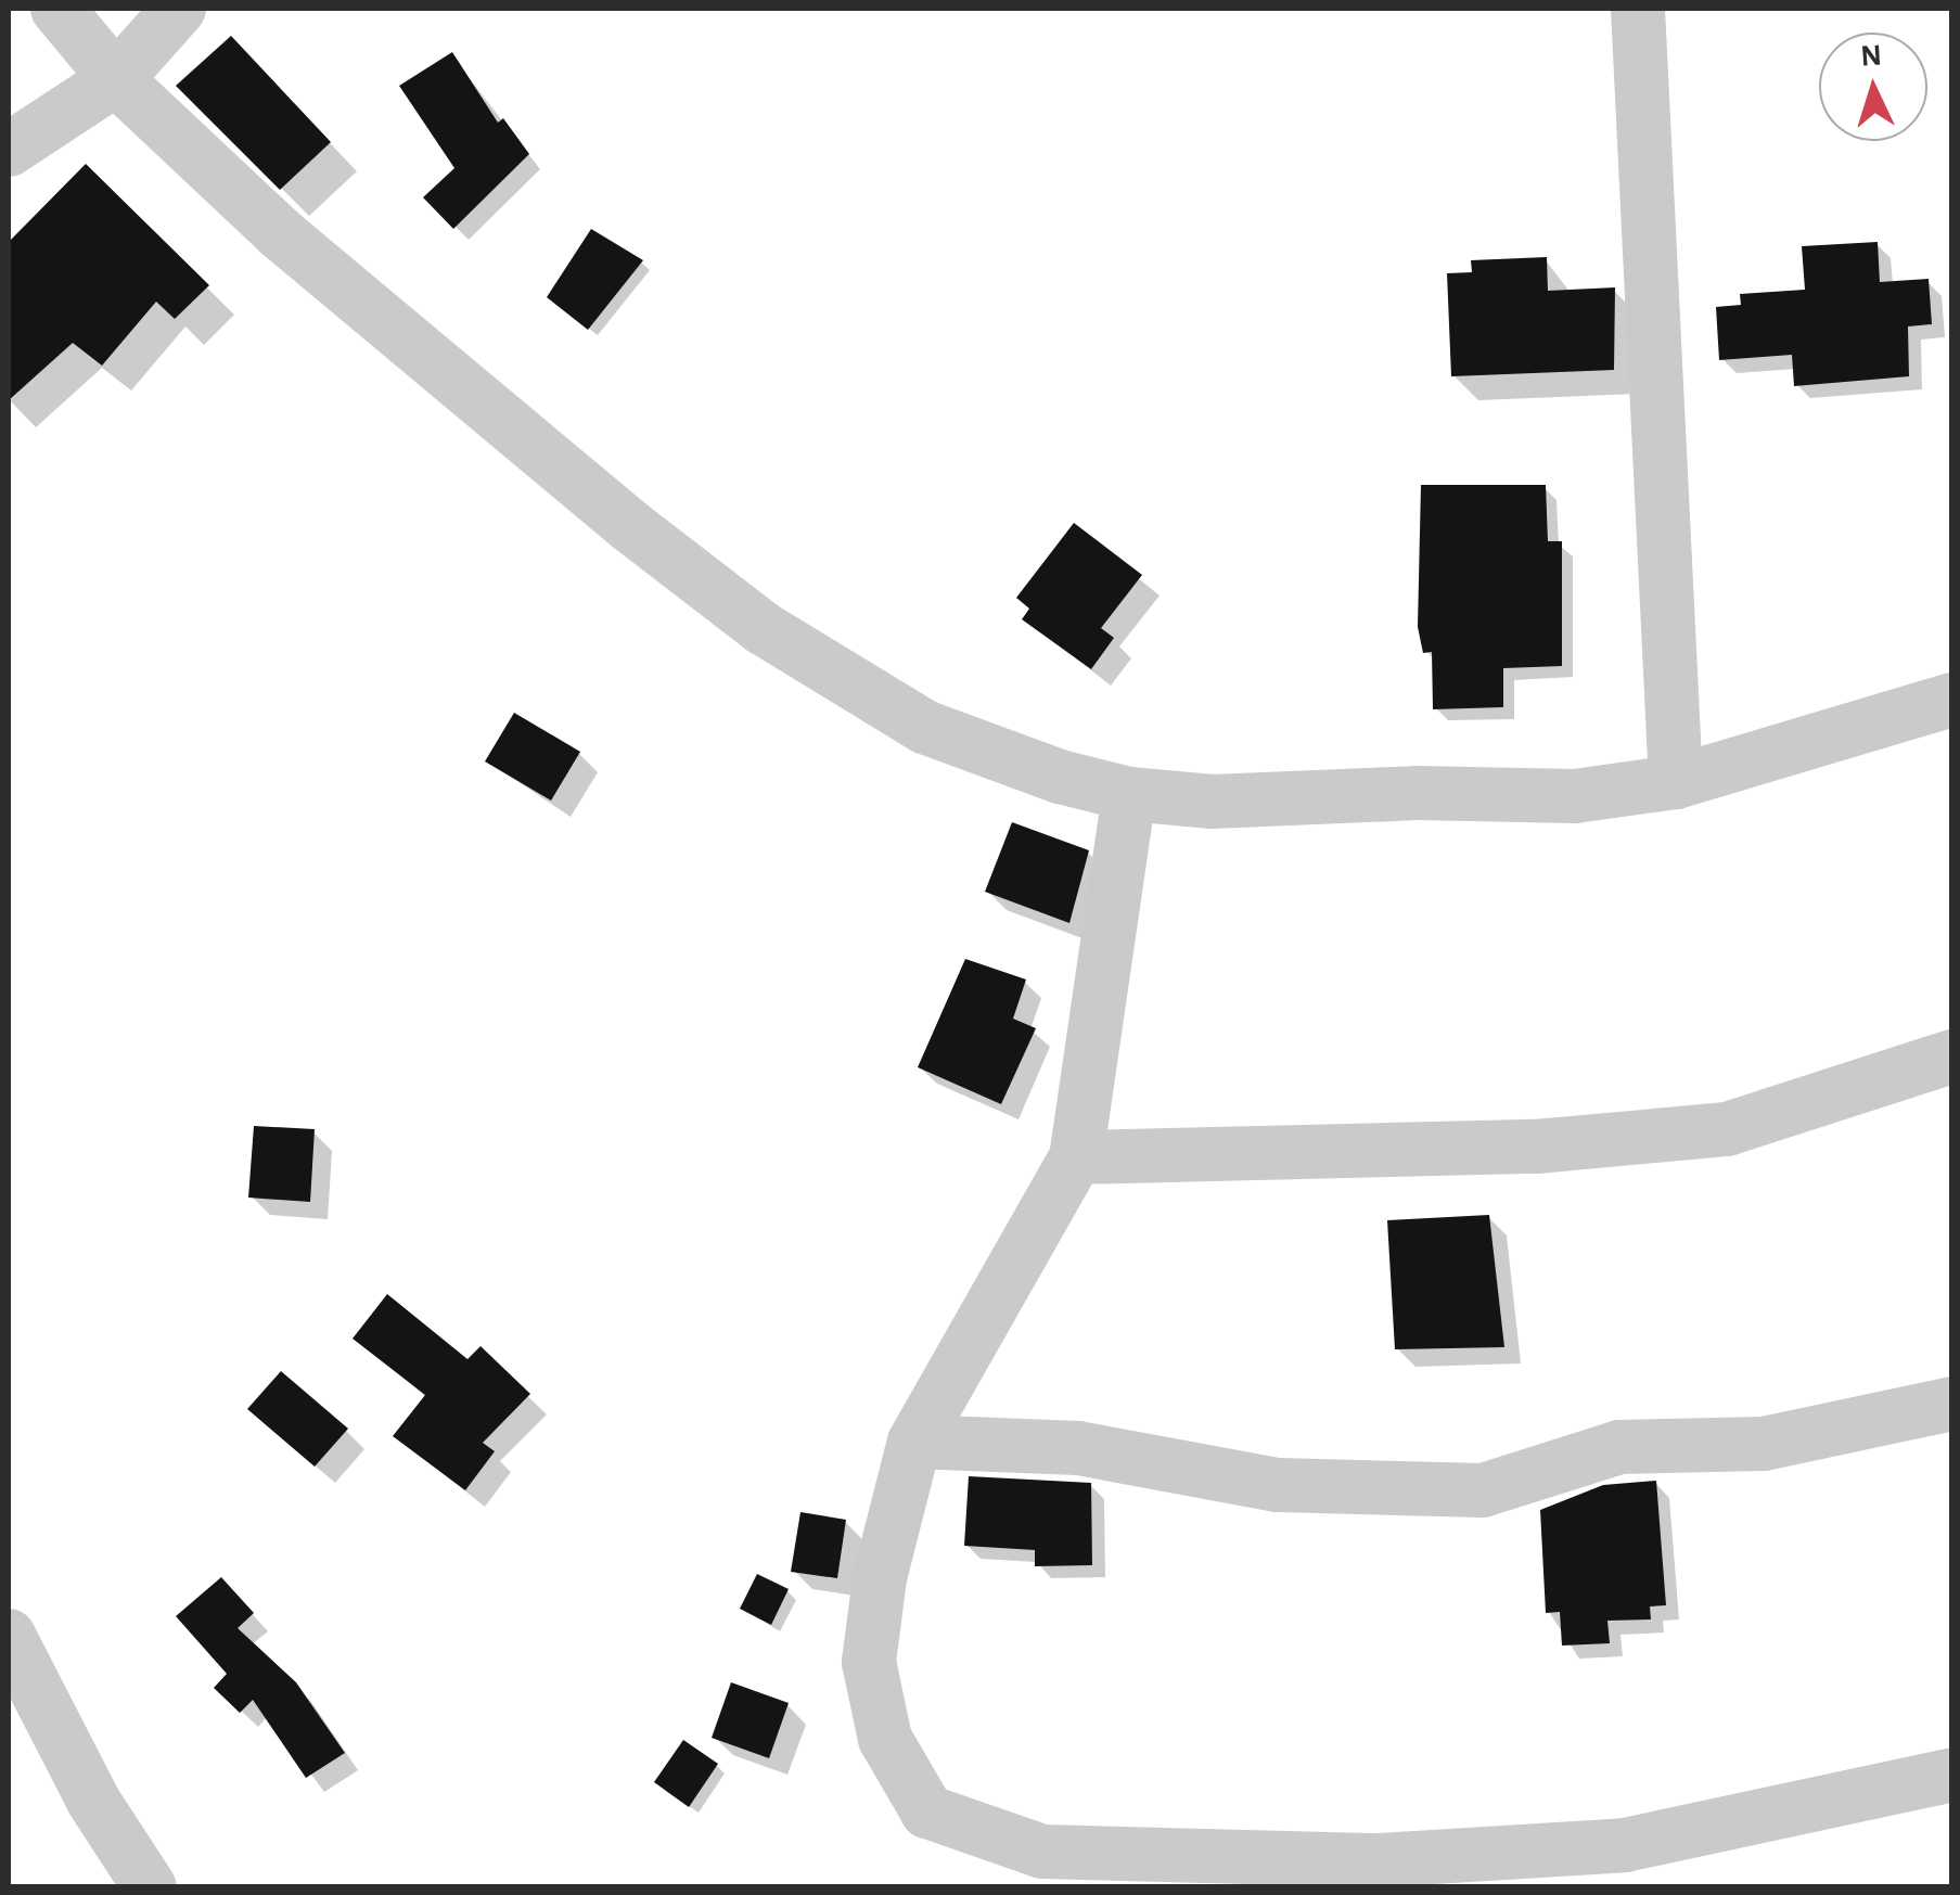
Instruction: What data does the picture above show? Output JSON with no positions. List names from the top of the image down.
{
  "north": "top"
}
